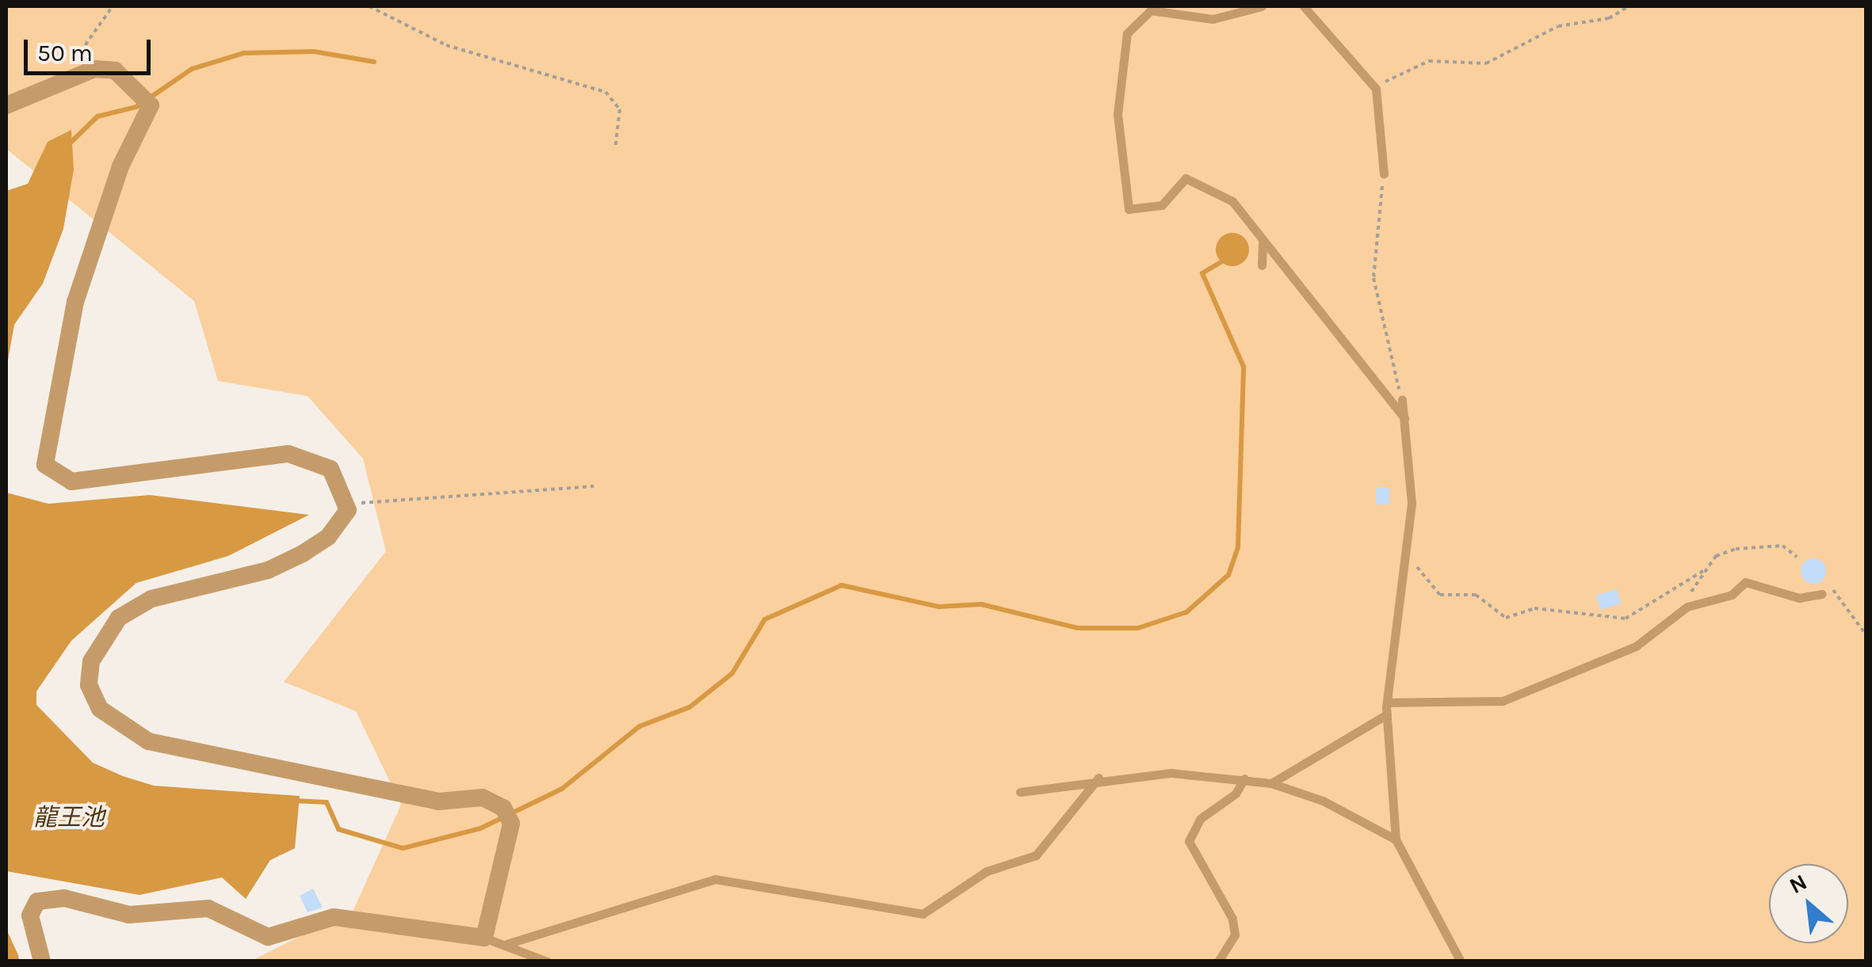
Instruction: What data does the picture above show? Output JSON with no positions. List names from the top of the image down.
{
  "water": ["龍王池"],
  "scale_bar": "50 m",
  "north": "top left"
}
